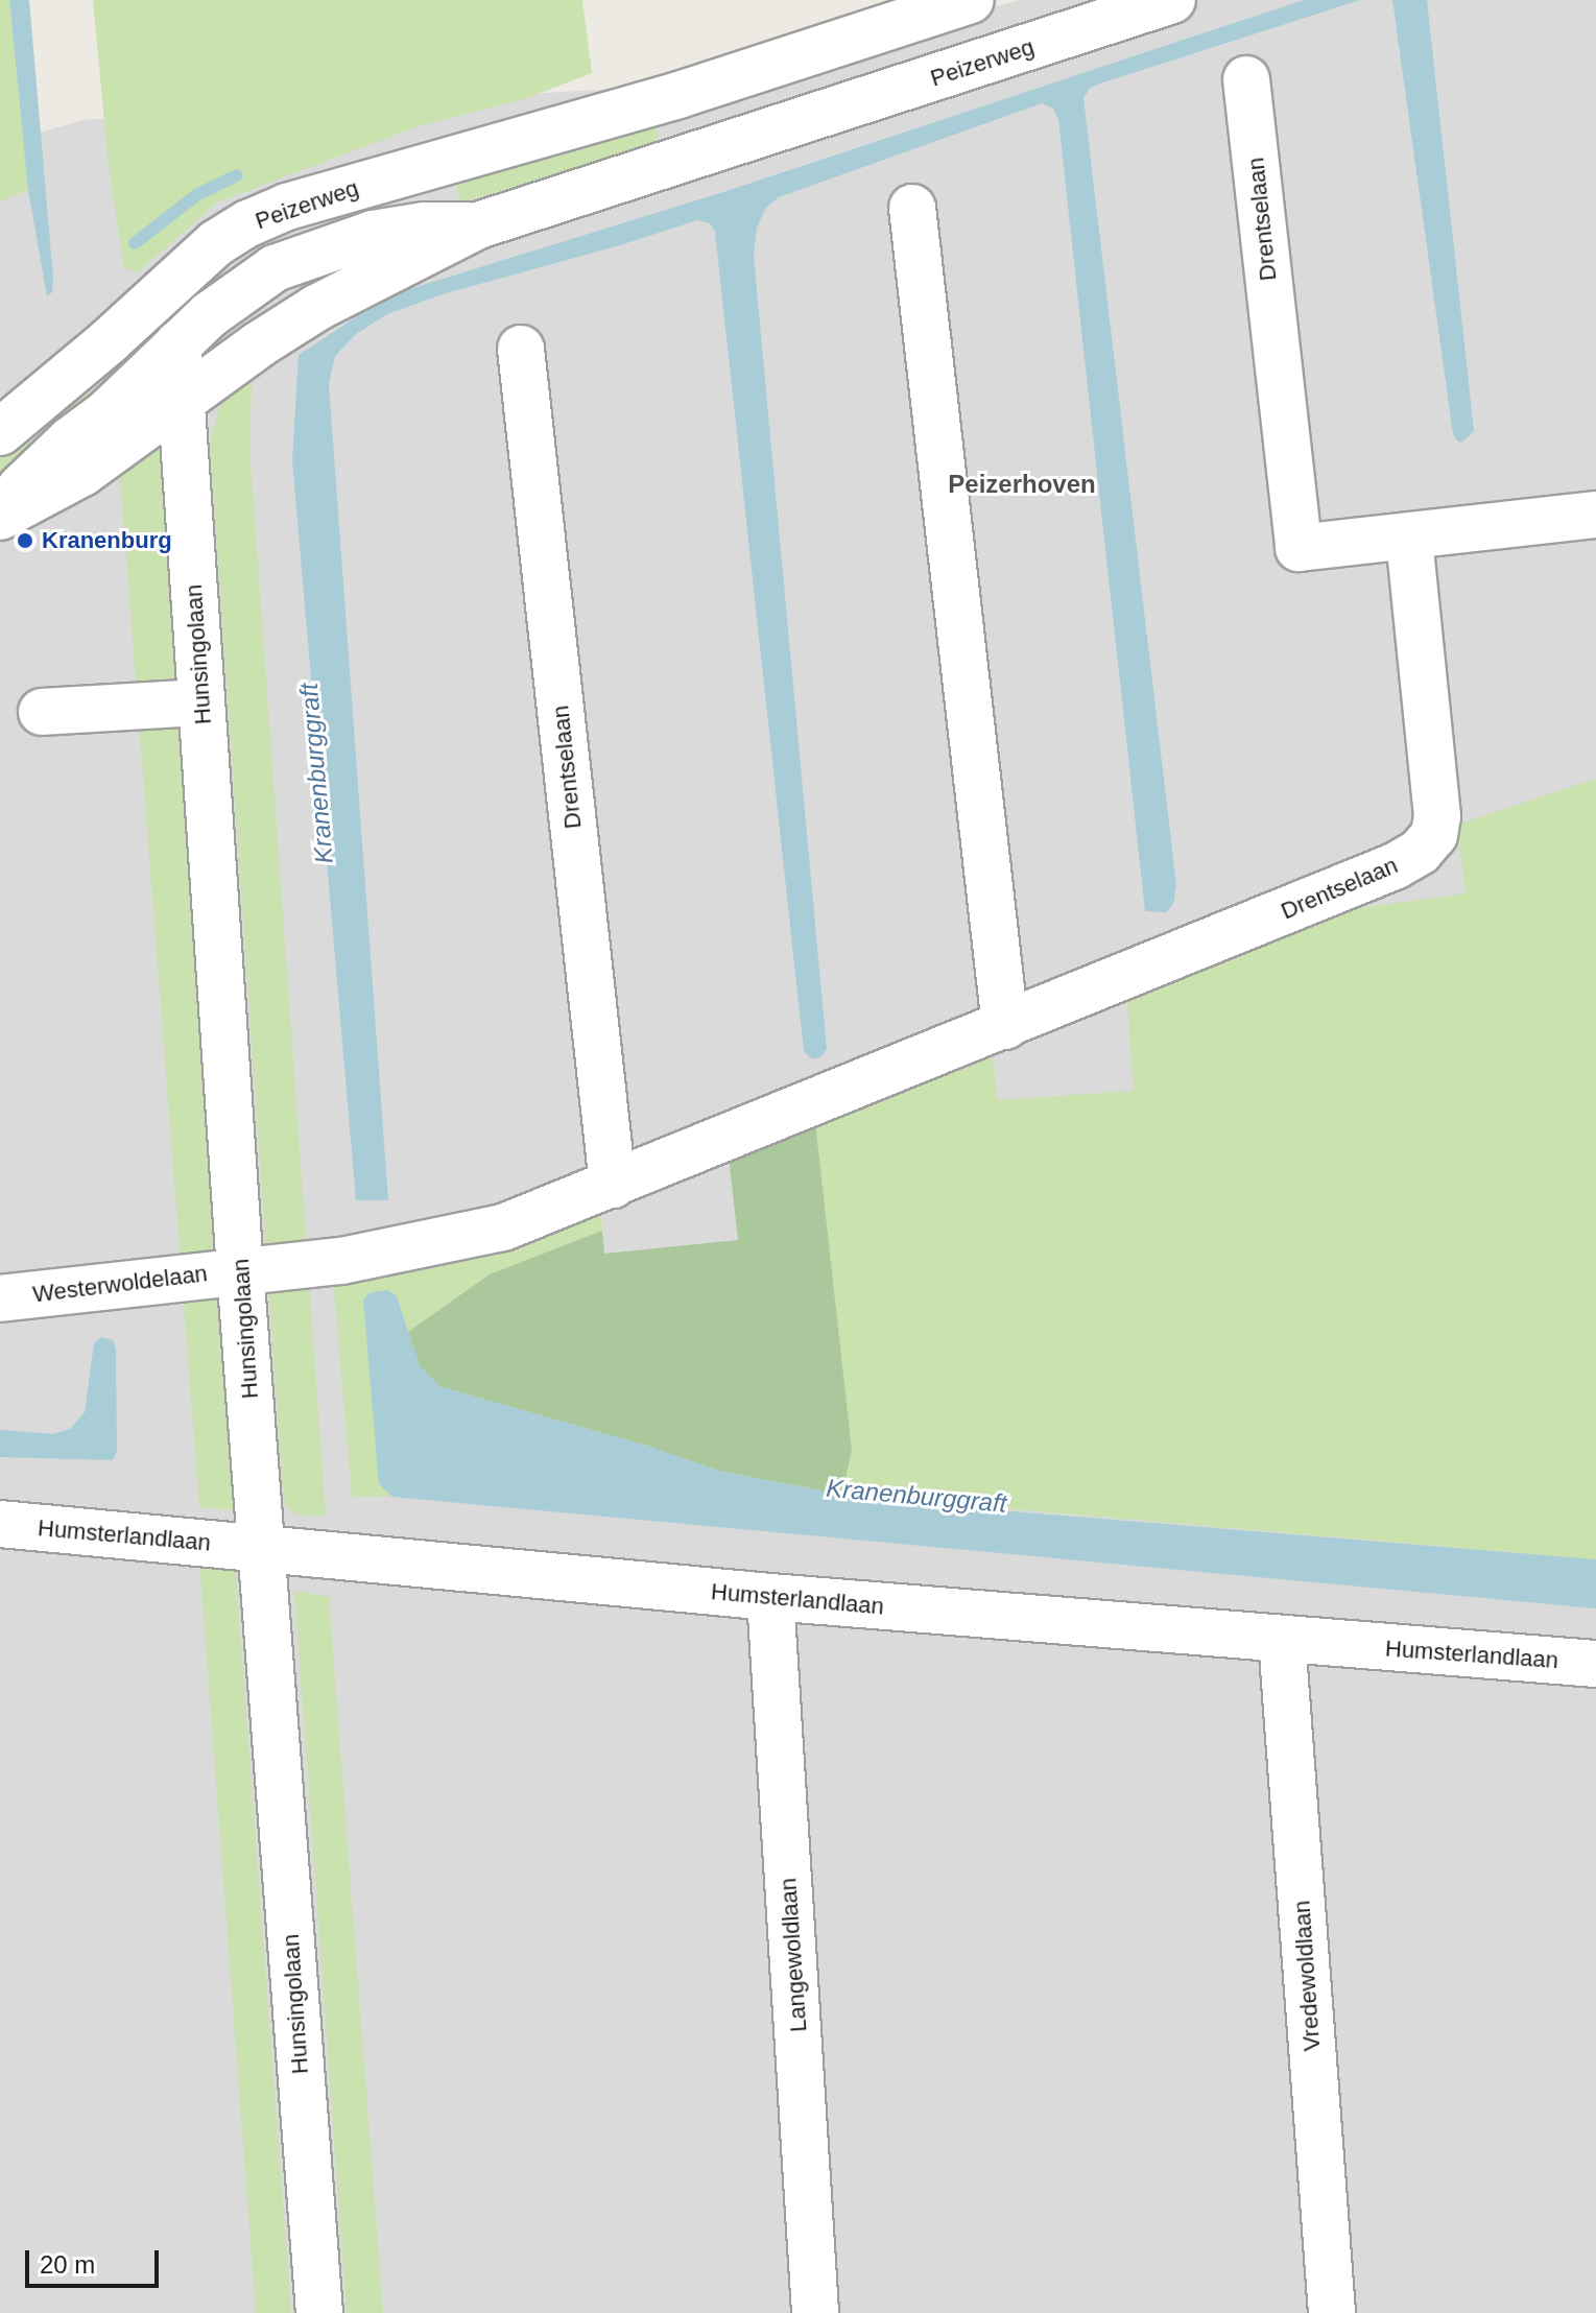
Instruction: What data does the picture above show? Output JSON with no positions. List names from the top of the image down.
{
  "streets": {
    "street": [
      "Peizerweg",
      "Drentselaan",
      "Hunsingolaan",
      "Westerwoldelaan",
      "Humsterlandlaan",
      "Langewoldlaan",
      "Vredewoldlaan"
    ]
  },
  "crossings": [
    ["Peizerweg", "Hunsingolaan"],
    ["Drentselaan", "Hunsingolaan"],
    ["Drentselaan", "Westerwoldelaan"],
    ["Hunsingolaan", "Westerwoldelaan"],
    ["Hunsingolaan", "Humsterlandlaan"],
    ["Humsterlandlaan", "Langewoldlaan"],
    ["Humsterlandlaan", "Vredewoldlaan"]
  ],
  "districts": ["Peizerhoven"],
  "water": ["Kranenburggraft"],
  "places": ["Kranenburg"],
  "scale_bar": "20 m"
}
